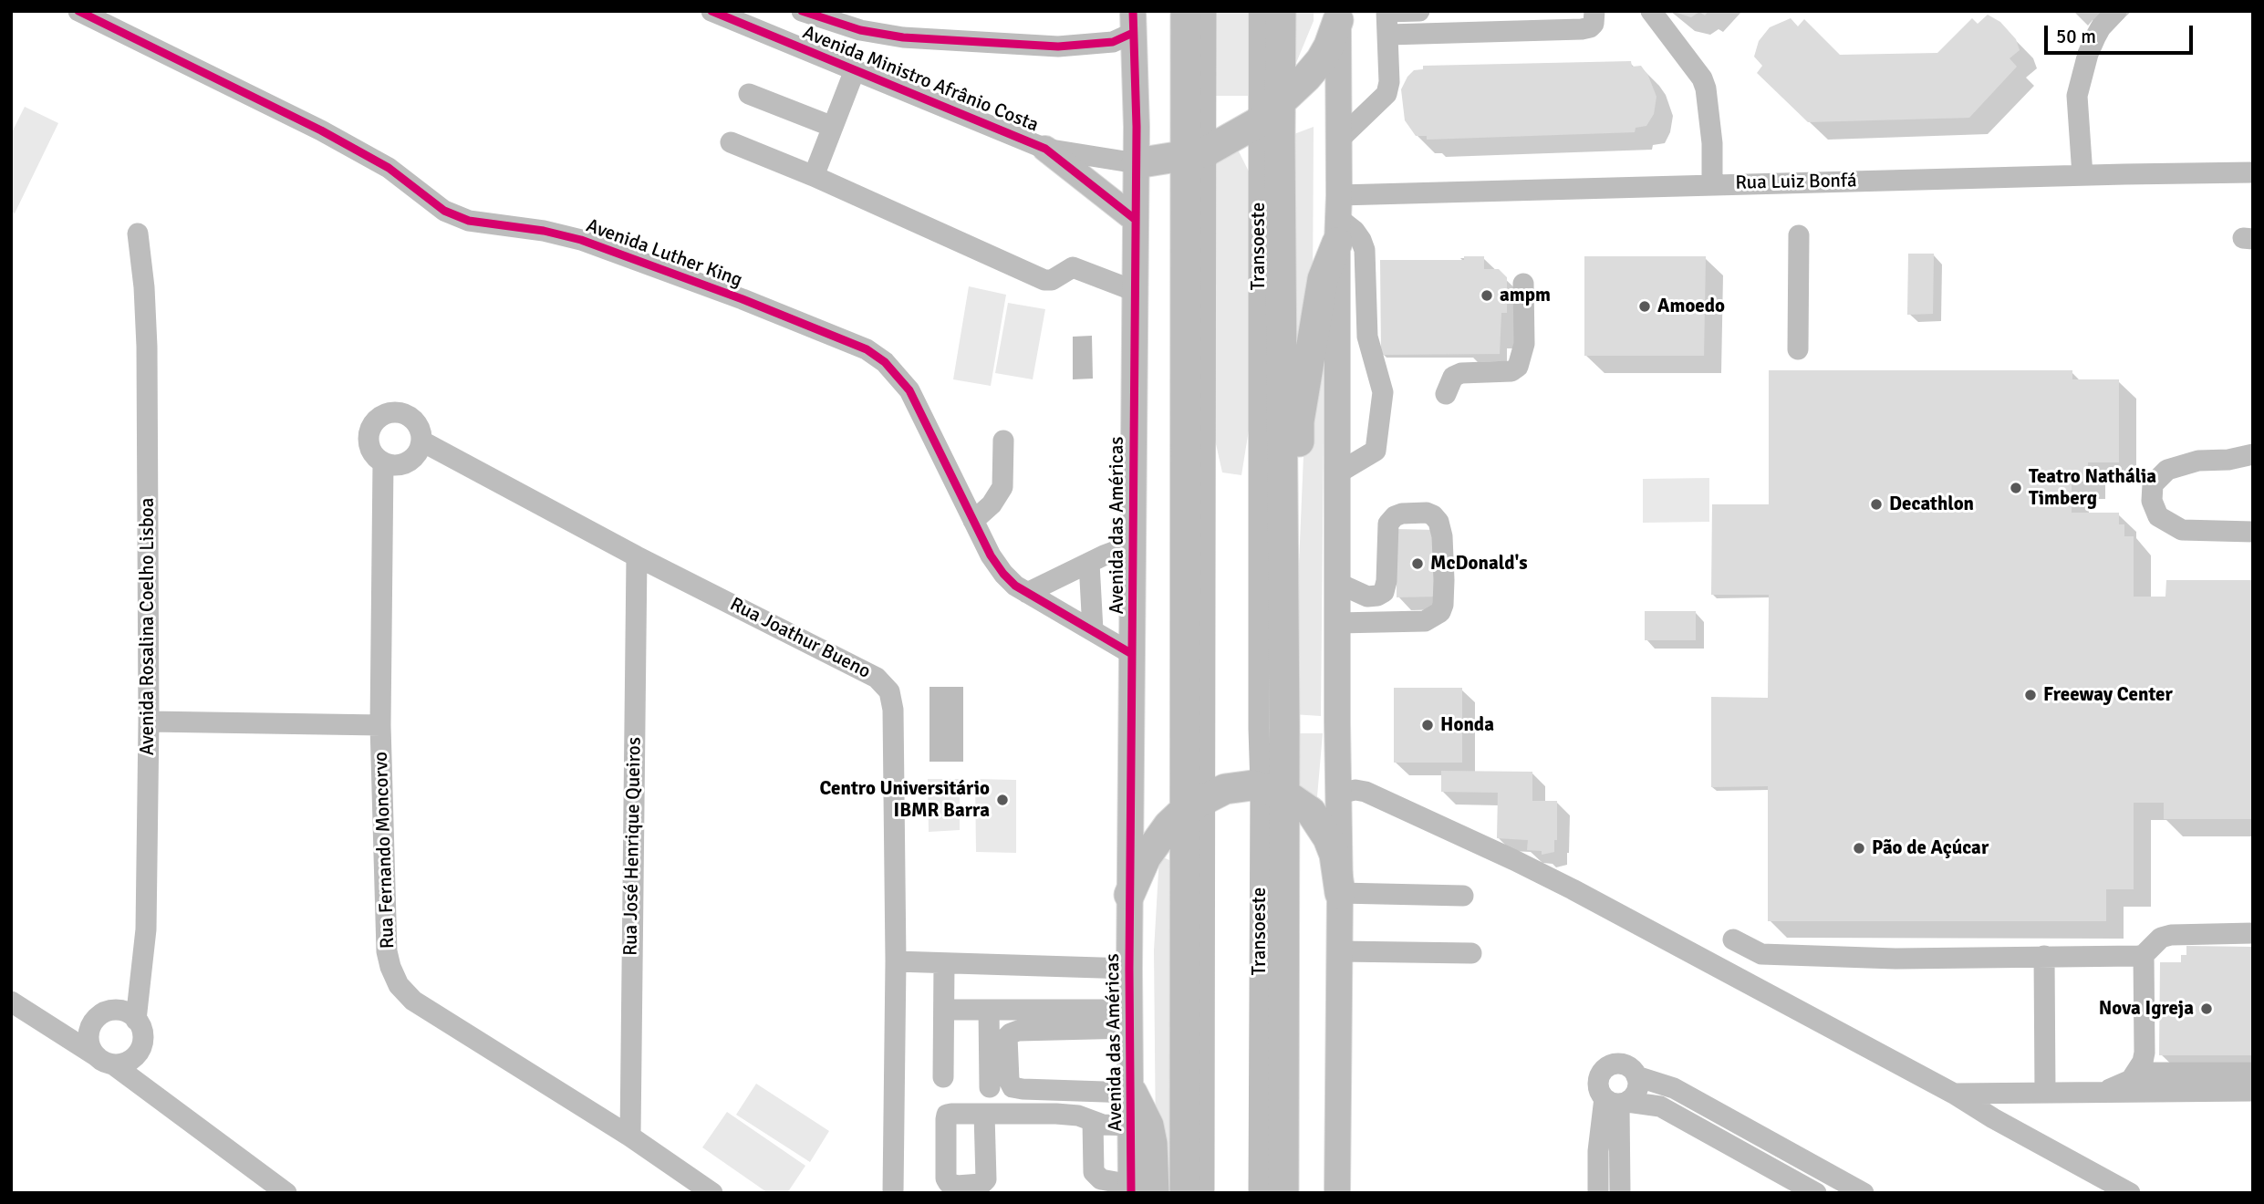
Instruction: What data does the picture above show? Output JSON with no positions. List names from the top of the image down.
{
  "streets": {
    "main road": ["Avenida das Américas"],
    "street": [
      "Avenida Ministro Afrânio Costa",
      "Rua Luiz Bonfá",
      "Transoeste",
      "Avenida Luther King",
      "Avenida Rosalina Coelho Lisboa",
      "Rua Joathur Bueno",
      "Rua José Henrique Queiros",
      "Rua Fernando Moncorvo"
    ]
  },
  "crossings": [
    ["Avenida Ministro Afrânio Costa", "Avenida das Américas"],
    ["Avenida Luther King", "Avenida das Américas"],
    ["Rua Joathur Bueno", "Rua José Henrique Queiros"],
    ["Rua Joathur Bueno", "Rua Fernando Moncorvo"],
    ["Rua José Henrique Queiros", "Rua Fernando Moncorvo"]
  ],
  "places": [
    "ampm",
    "Amoedo",
    "Teatro Nathália Timberg",
    "Decathlon",
    "McDonald's",
    "Freeway Center",
    "Honda",
    "Centro Universitário IBMR Barra",
    "Pão de Açúcar",
    "Nova Igreja"
  ],
  "scale_bar": "50 m"
}
